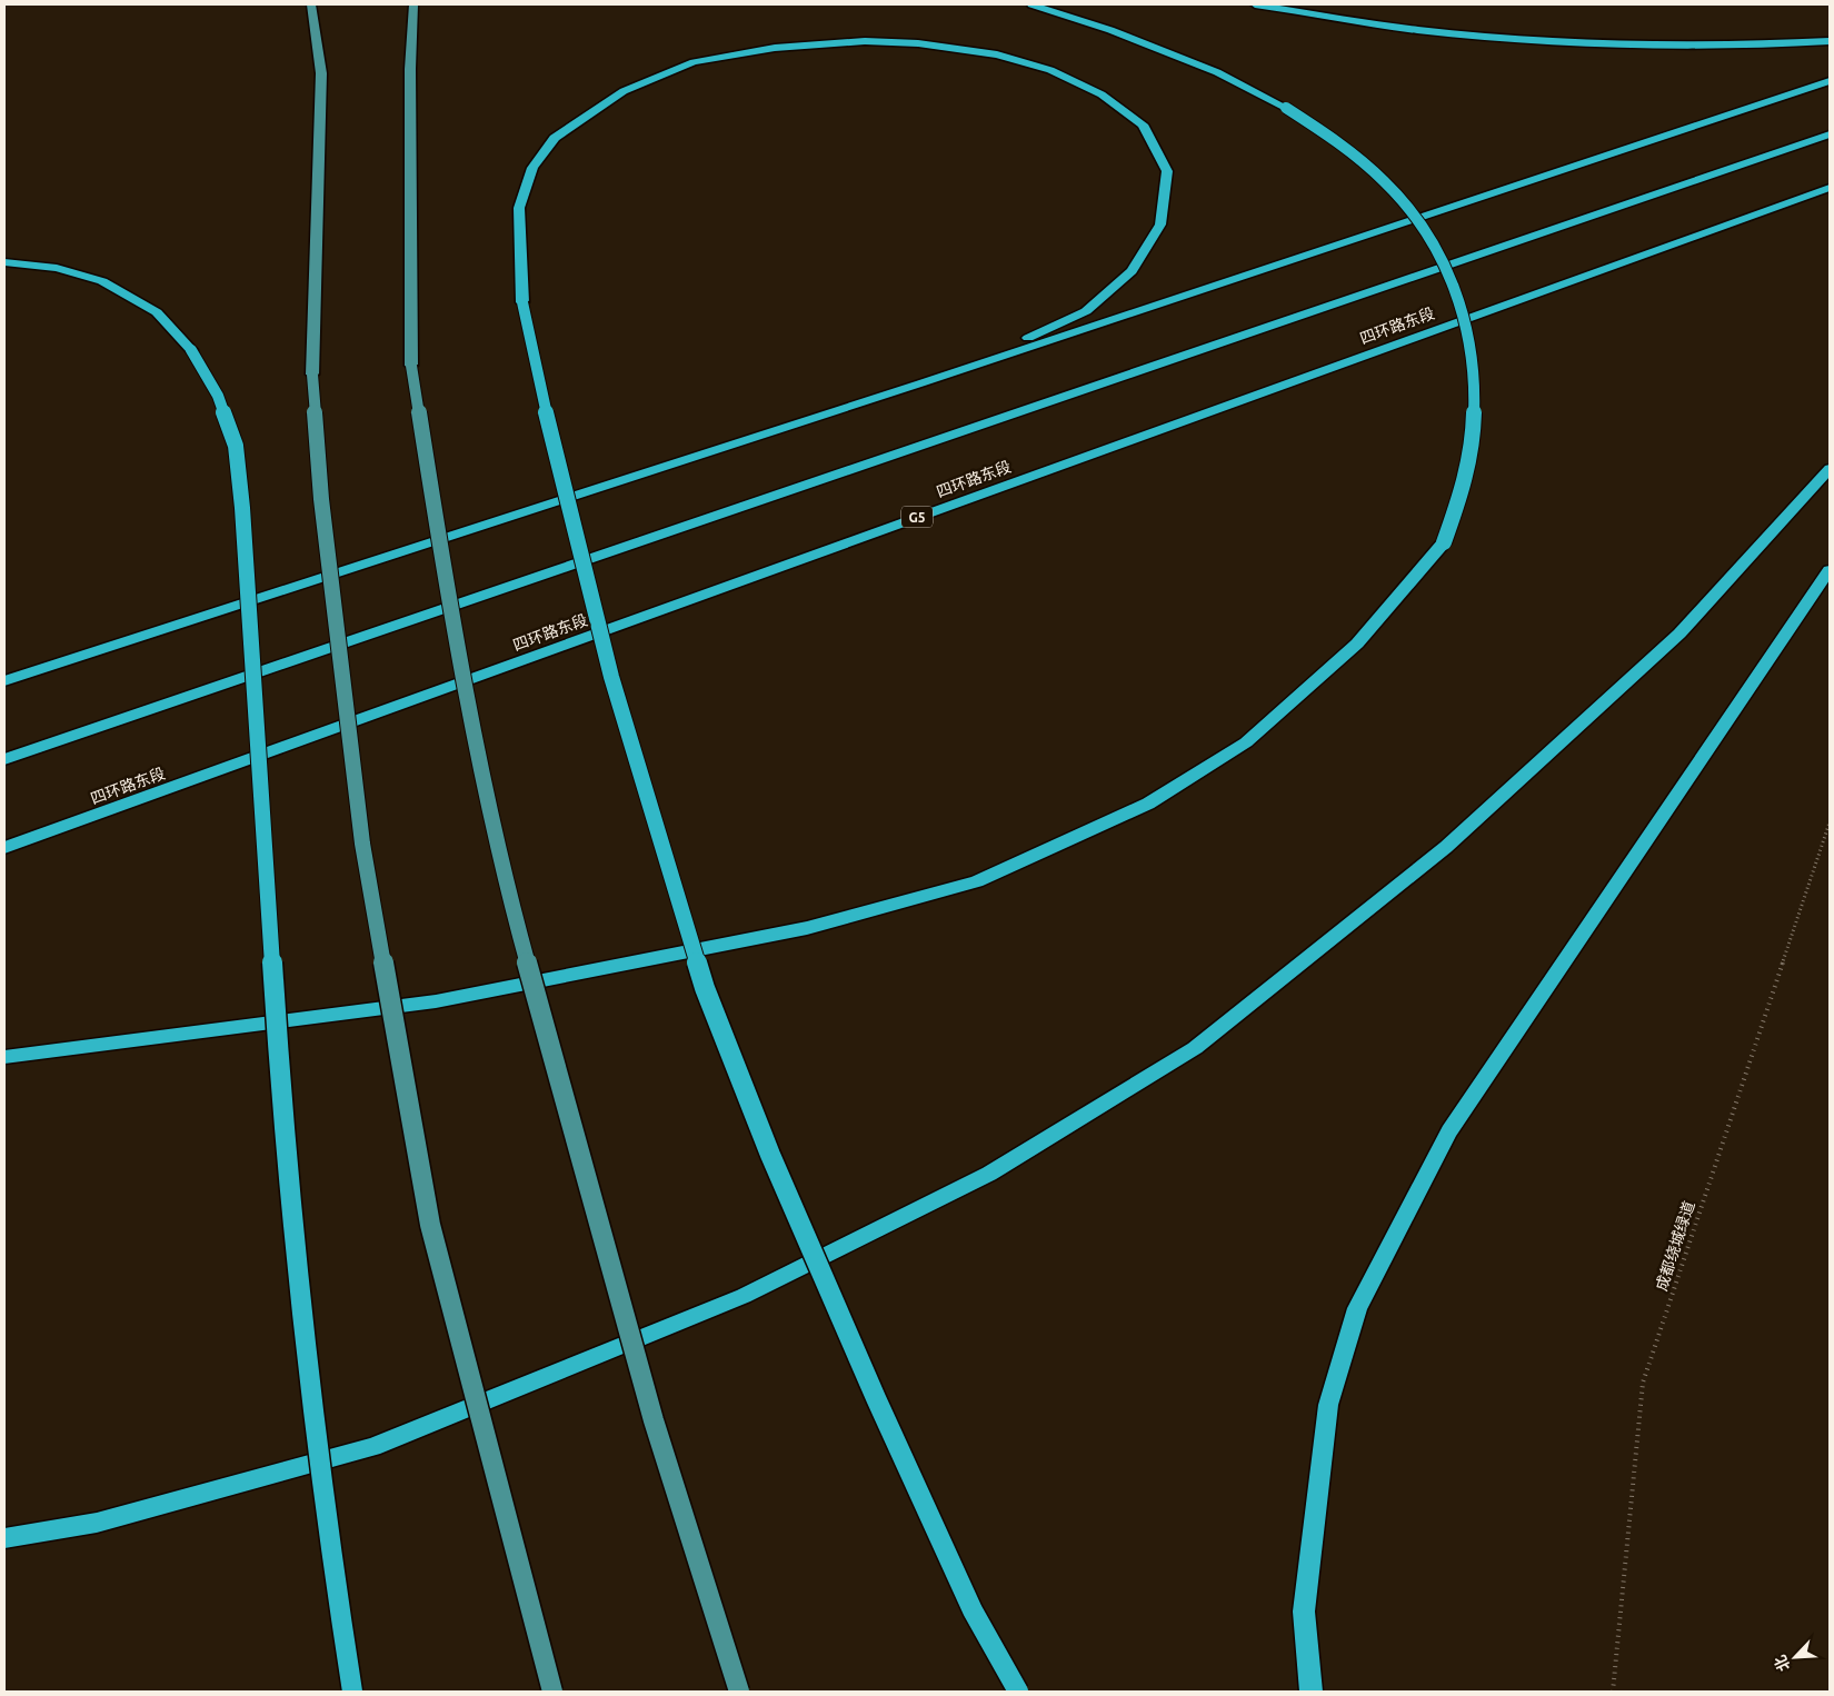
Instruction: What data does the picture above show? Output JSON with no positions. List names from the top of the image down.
{
  "streets": {
    "highway": ["四环路东段", "G5"],
    "path": ["成都绕城绿道"]
  },
  "north": "bottom left"
}
